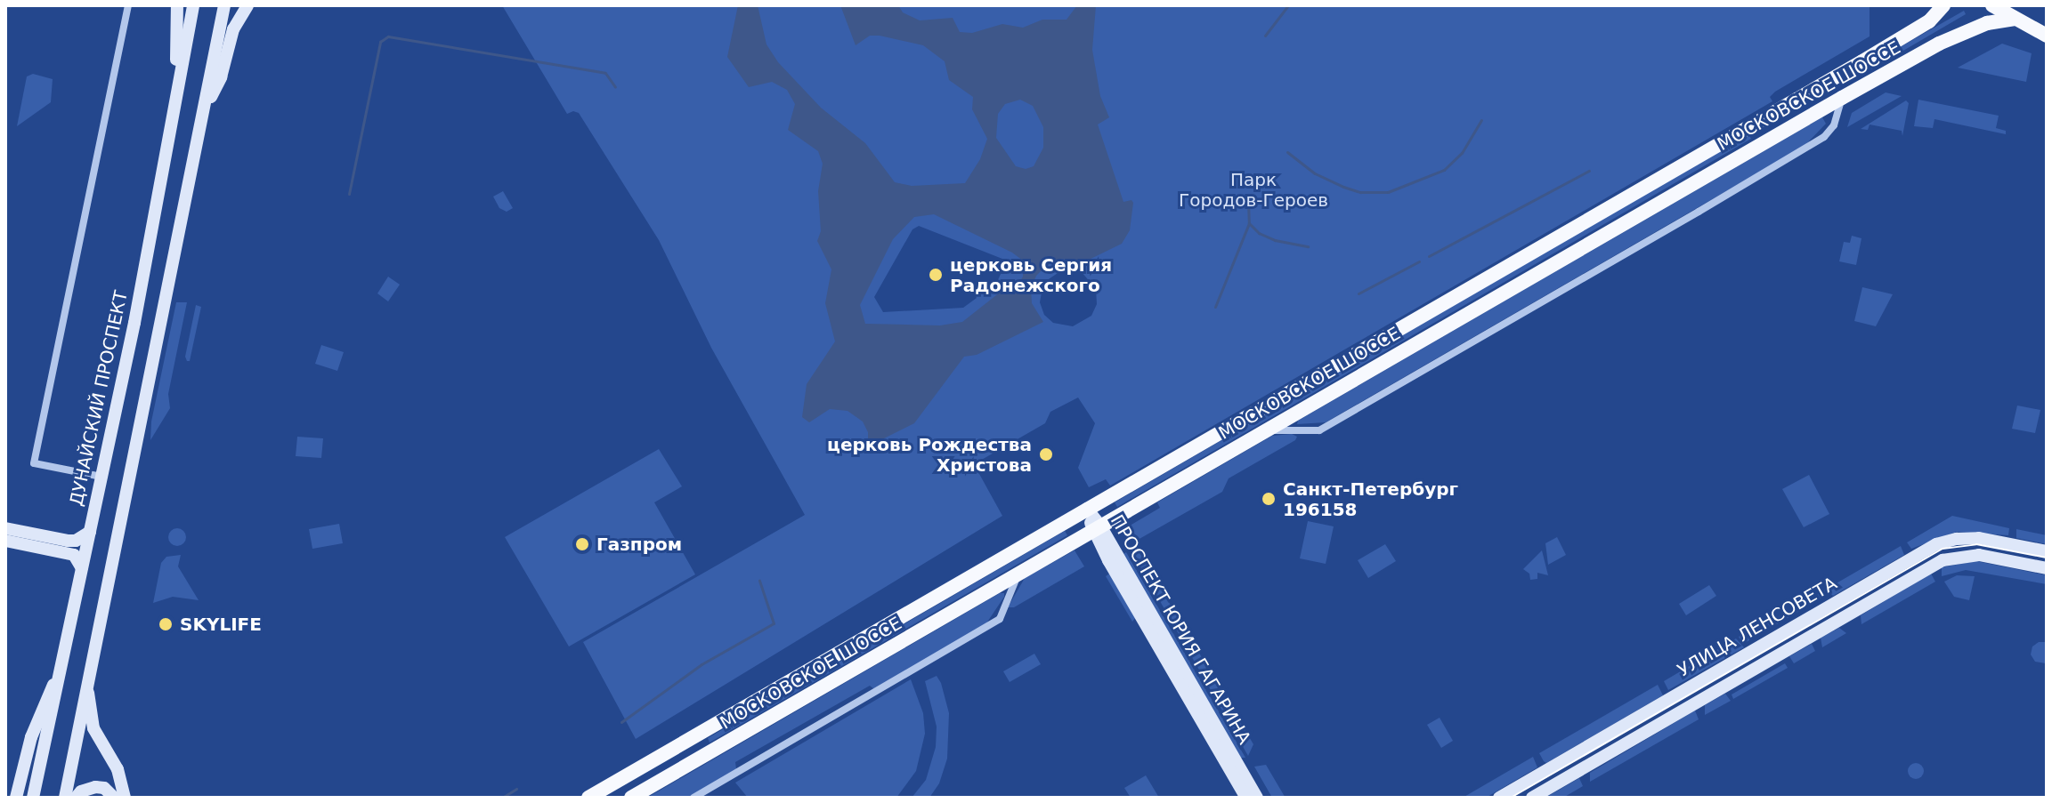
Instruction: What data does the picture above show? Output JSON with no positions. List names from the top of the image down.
{
  "streets": {
    "main road": [
      "МОСКОВСКОЕ ШОССЕ",
      "ДУНАЙСКИЙ ПРОСПЕКТ",
      "УЛИЦА ЛЕНСОВЕТА",
      "ПРОСПЕКТ ЮРИЯ ГАГАРИНА"
    ]
  },
  "crossings": [
    ["МОСКОВСКОЕ ШОССЕ", "ПРОСПЕКТ ЮРИЯ ГАГАРИНА"]
  ],
  "parks": ["Парк Городов-Героев"],
  "places": [
    "церковь Сергия Радонежского",
    "церковь Рождества Христова",
    "Санкт-Петербург 196158",
    "Газпром",
    "SKYLIFE"
  ]
}
